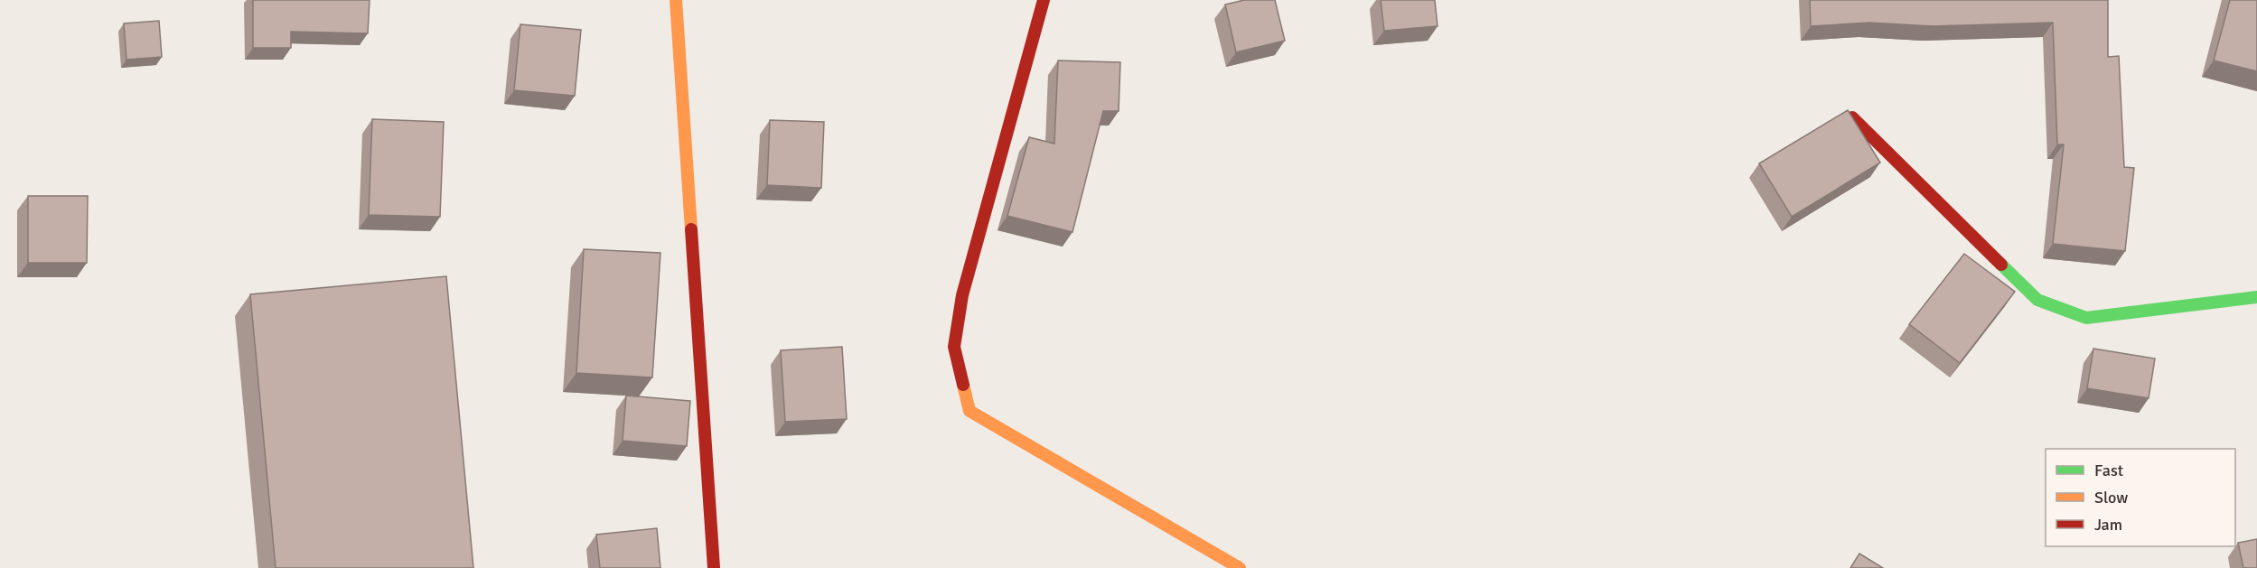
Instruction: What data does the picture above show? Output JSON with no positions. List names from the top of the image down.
{
  "legend": ["Fast", "Slow", "Jam"]
}
